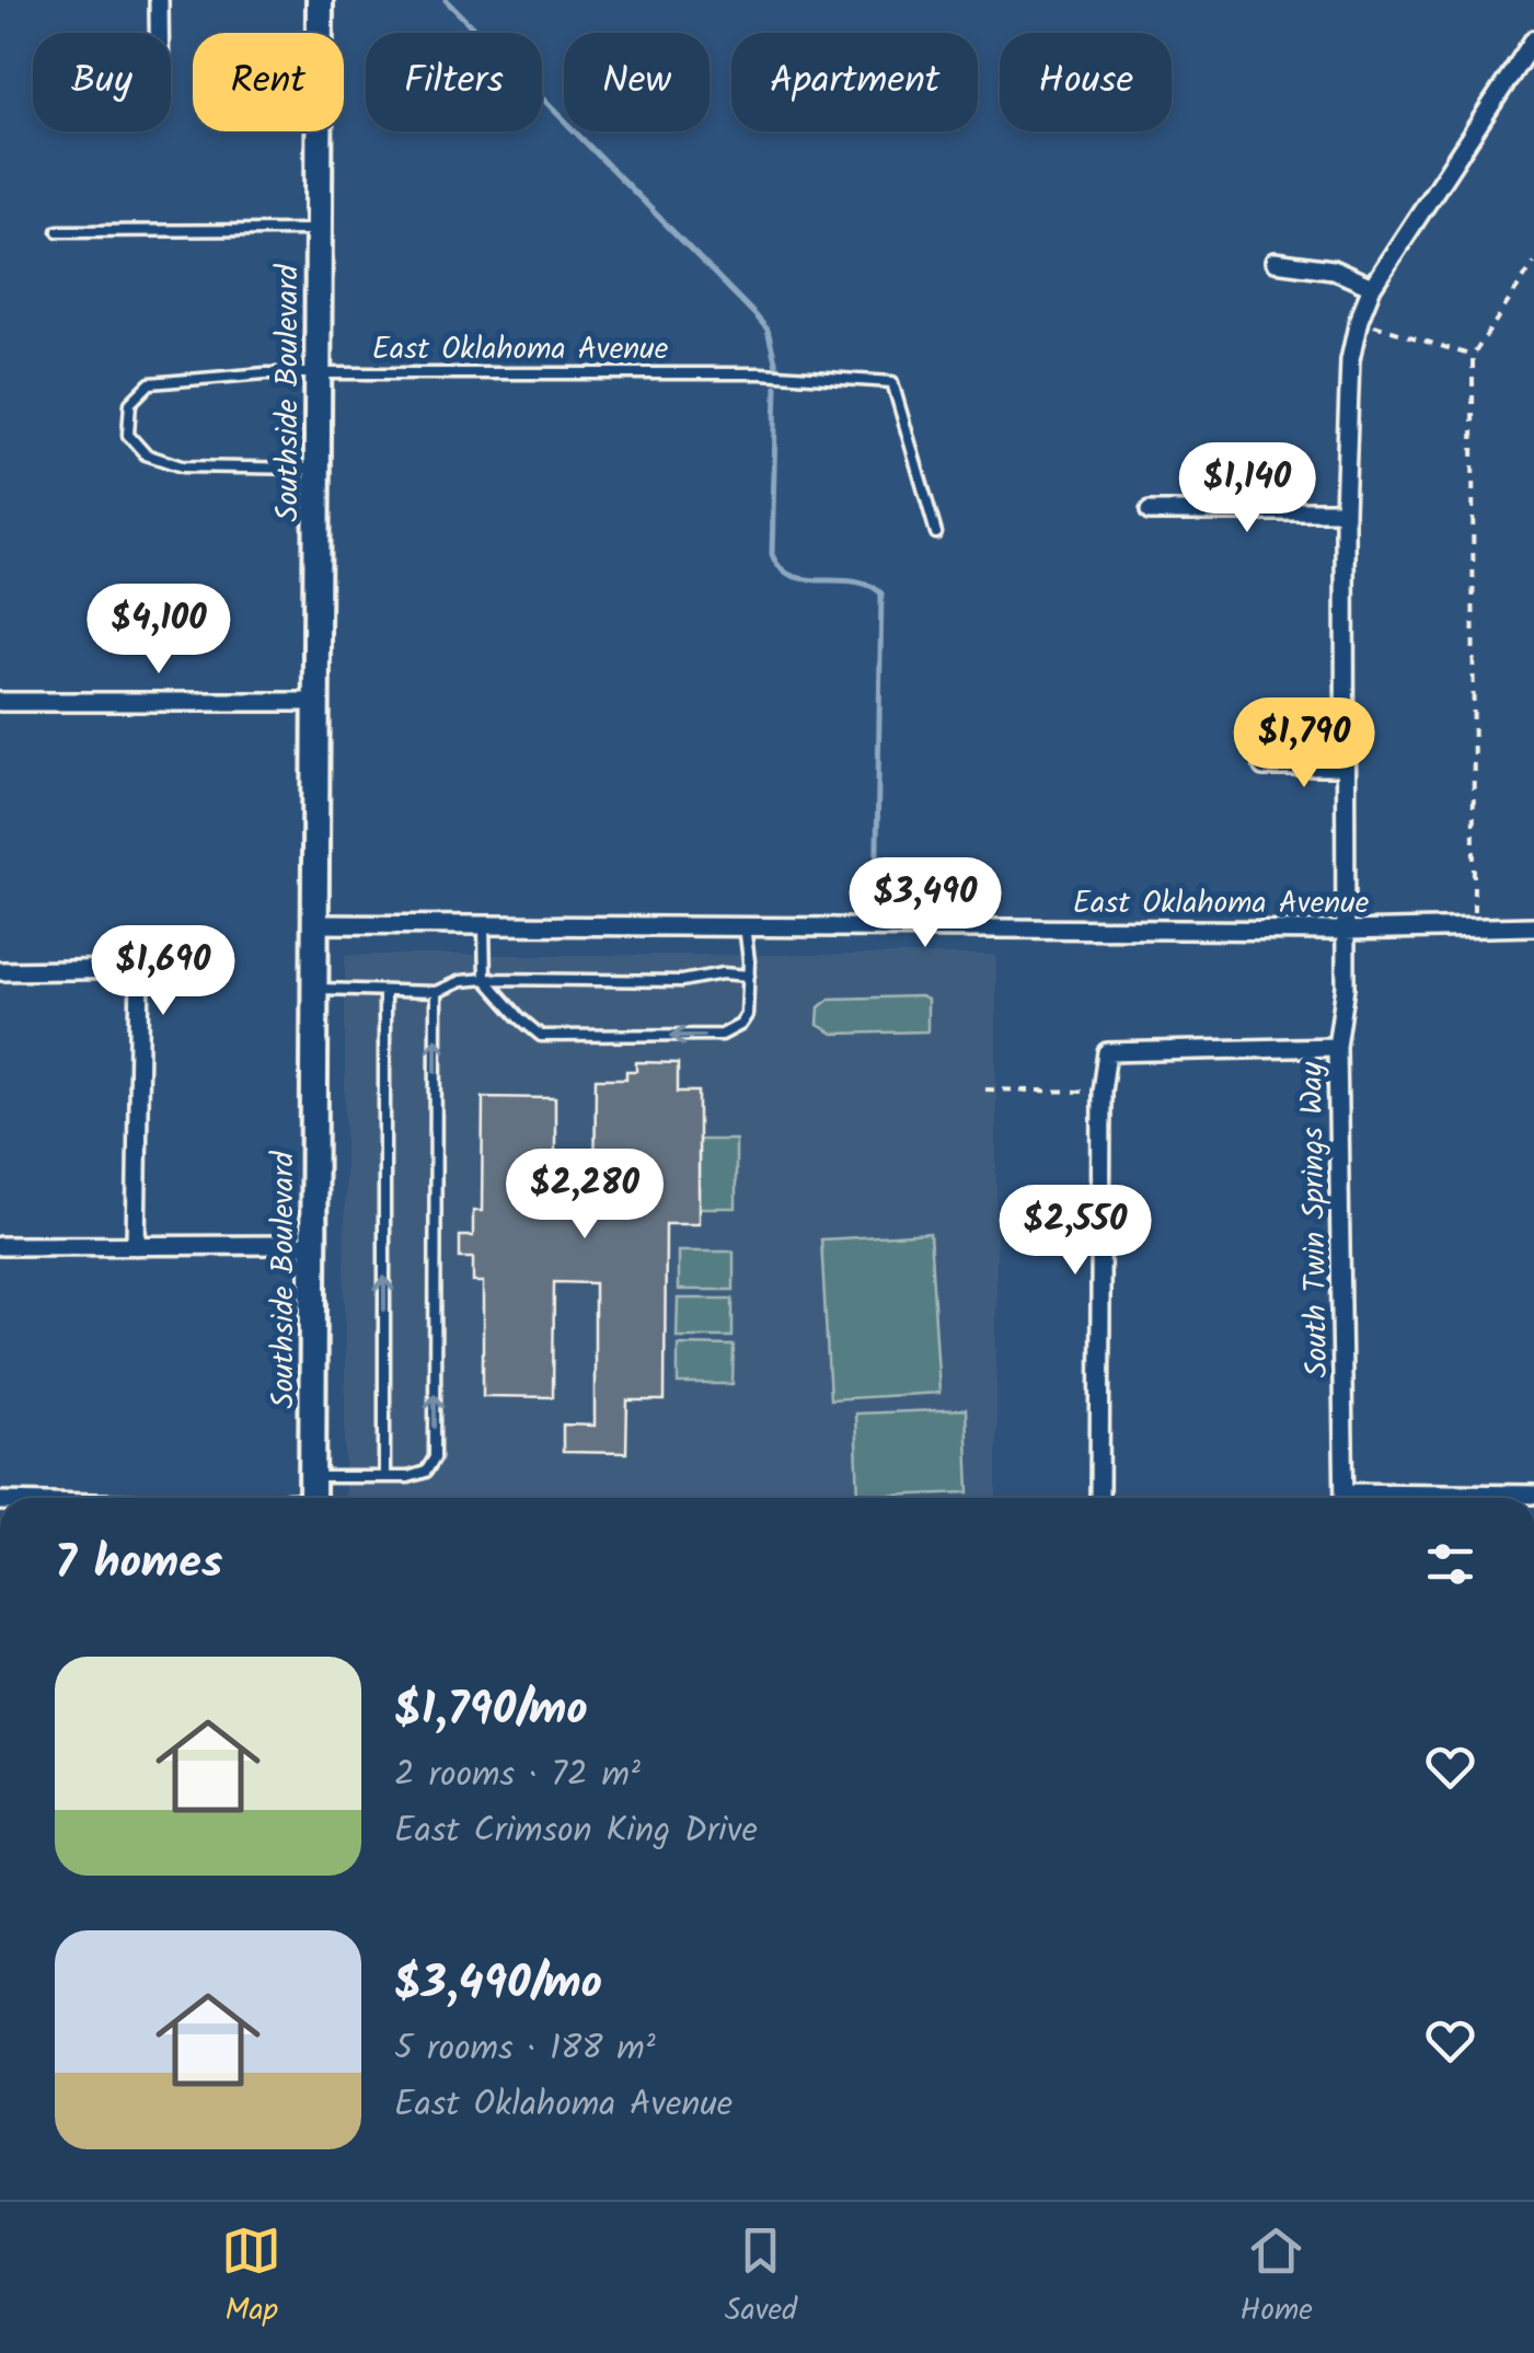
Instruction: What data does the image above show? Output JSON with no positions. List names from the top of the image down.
{
  "streets": {
    "main road": ["Southside Boulevard"],
    "street": ["East Oklahoma Avenue", "South Twin Springs Way"]
  },
  "crossings": [
    ["East Oklahoma Avenue", "Southside Boulevard"],
    ["East Oklahoma Avenue", "South Twin Springs Way"]
  ],
  "page": {
    "chip": [
      "Buy",
      "Rent",
      "Filters",
      "New",
      "Apartment",
      "House"
    ],
    "price": [
      "$1,140",
      "$4,100",
      "$1,790",
      "$3,490",
      "$1,690",
      "$2,280",
      "$2,550"
    ],
    "heading": "7 homes",
    "list": [
      {
        "name": "$1,790/mo",
        "note": "2 rooms · 72 m² · East Crimson King Drive"
      },
      {
        "name": "$3,490/mo",
        "note": "5 rooms · 188 m² · East Oklahoma Avenue"
      }
    ],
    "tabs": ["Map", "Saved", "Home"]
  }
}
